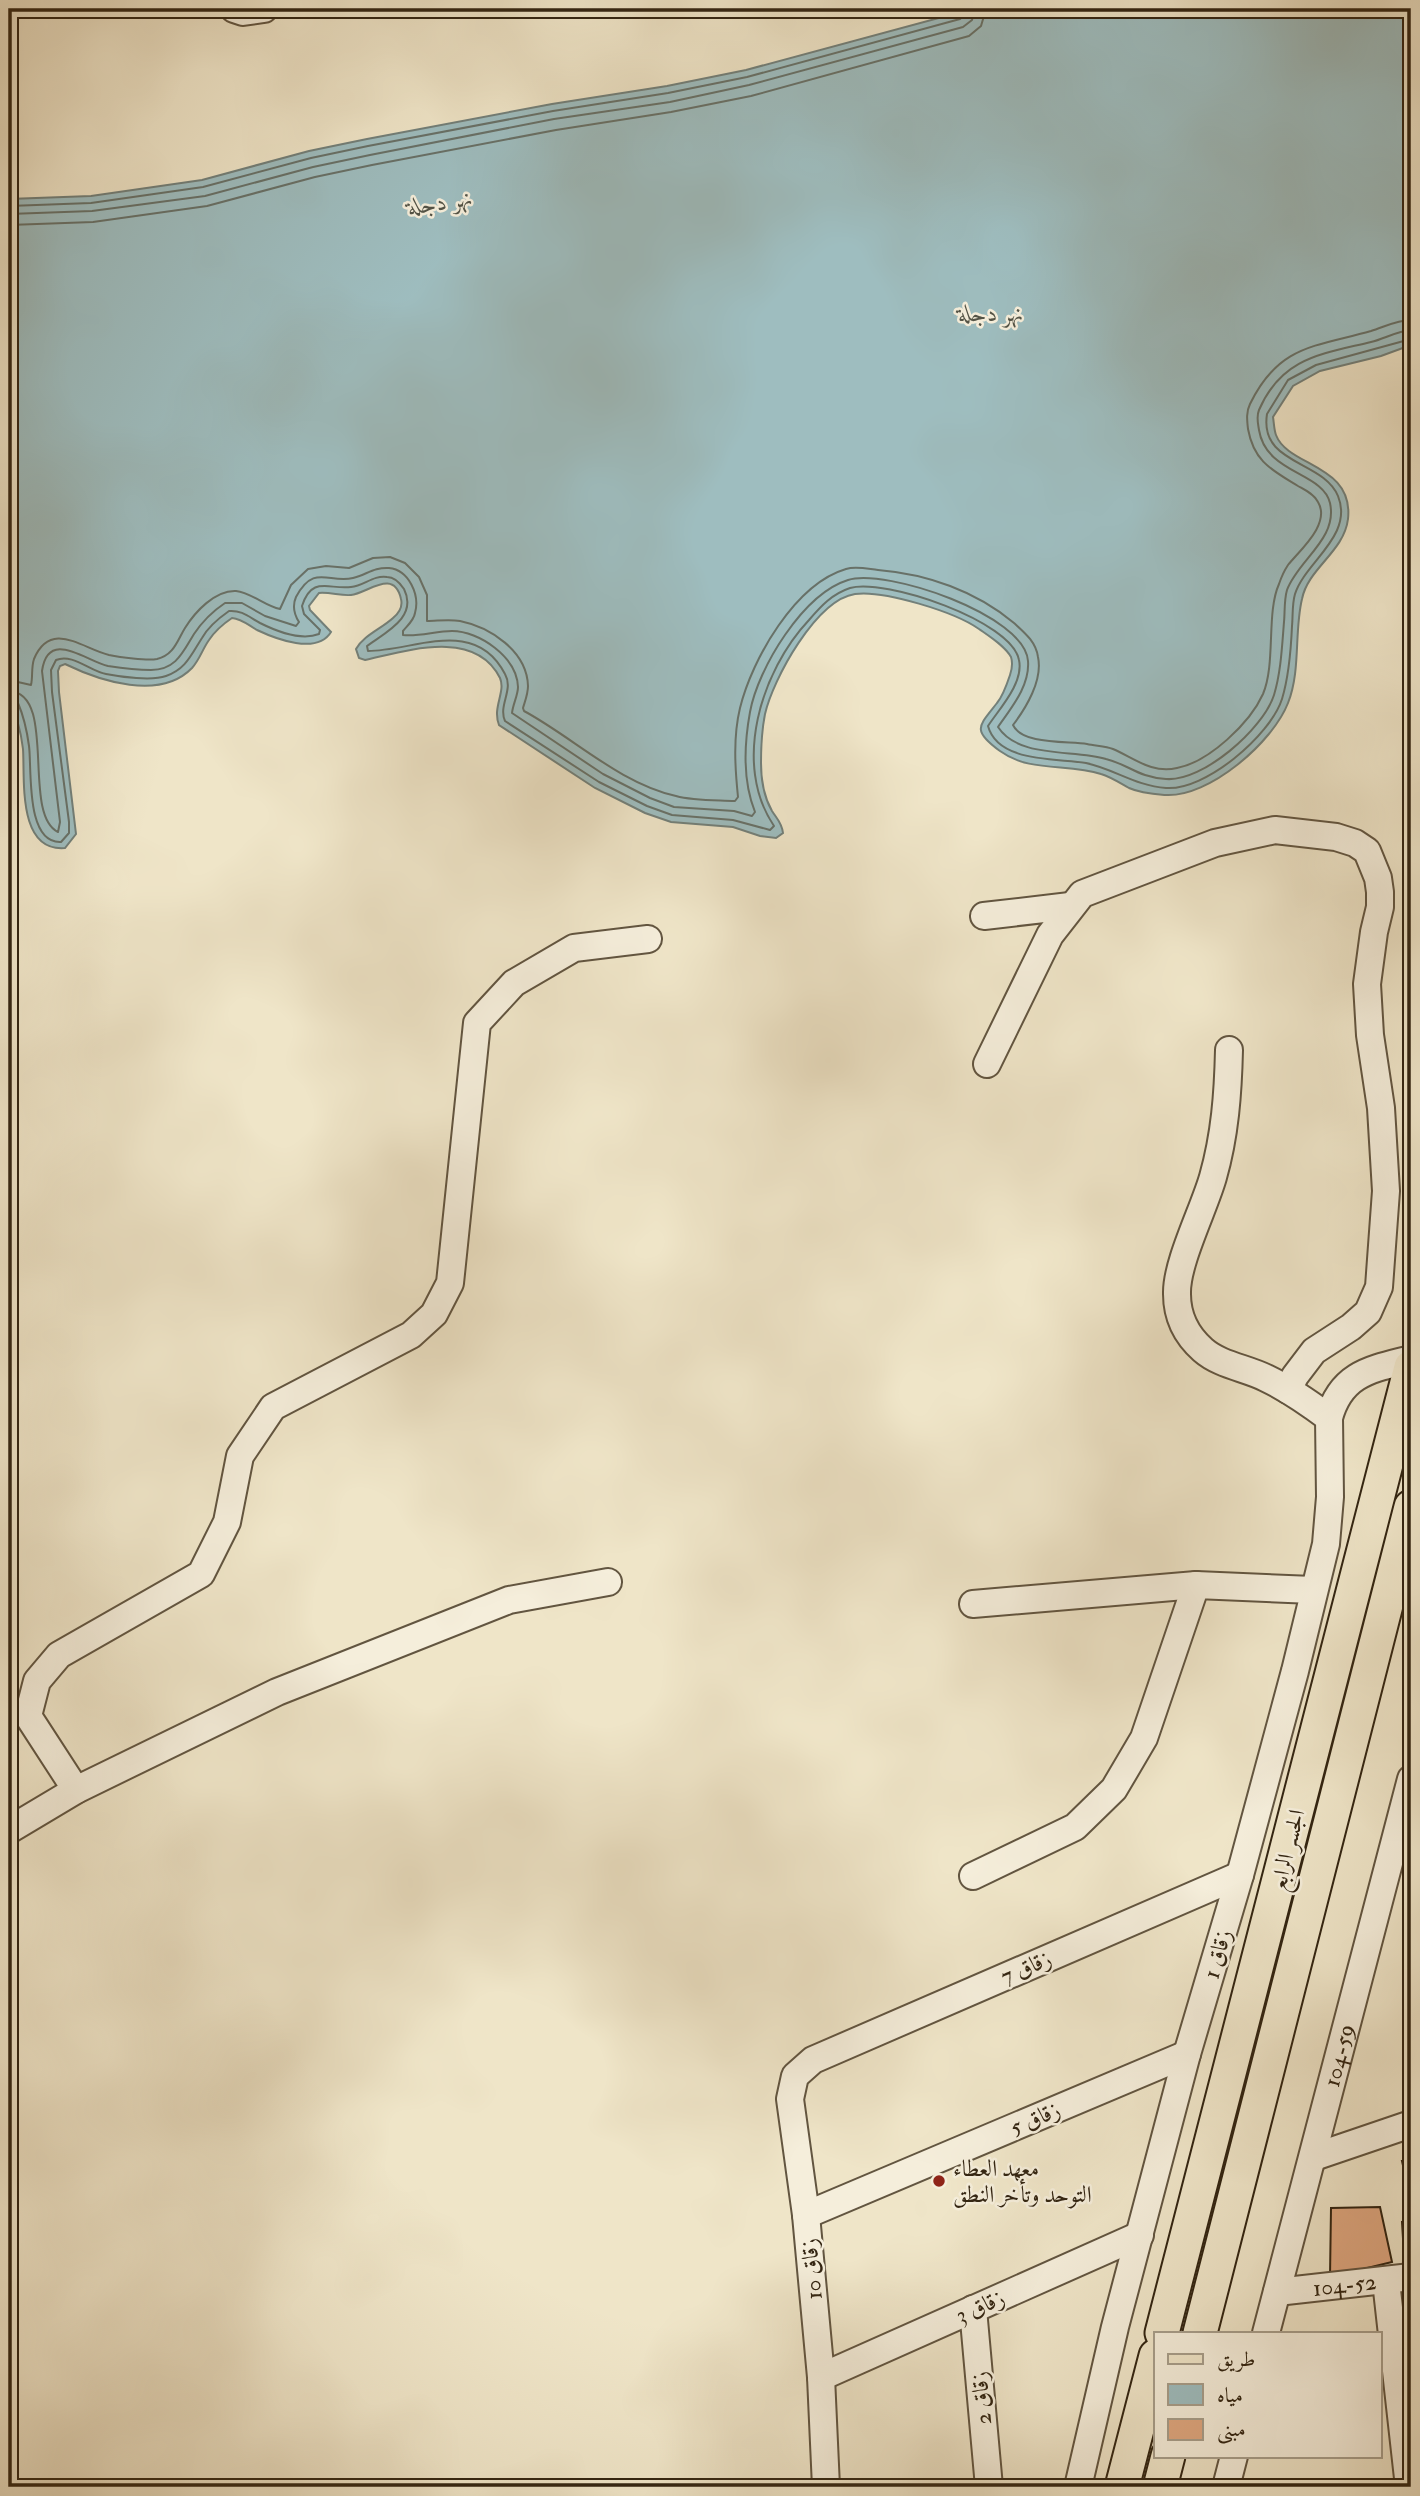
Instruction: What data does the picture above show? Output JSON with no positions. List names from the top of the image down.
{
  "streets": {
    "main road": ["الجسر الرابع"],
    "street": [
      "زقاق 1",
      "زقاق 7",
      "104-59",
      "زقاق 5",
      "زقاق 10",
      "104-52",
      "زقاق 3",
      "زقاق 2"
    ]
  },
  "crossings": [
    ["زقاق 1", "زقاق 7"],
    ["زقاق 1", "زقاق 5"],
    ["زقاق 1", "زقاق 3"],
    ["زقاق 7", "زقاق 10"],
    ["104-59", "104-52"],
    ["زقاق 5", "زقاق 10"],
    ["زقاق 10", "زقاق 3"],
    ["زقاق 3", "زقاق 2"]
  ],
  "water": ["نهر دجلة"],
  "places": ["معهد العطاء التوحد وتأخر النطق"],
  "legend": ["طريق", "مياه", "مبنى"]
}
